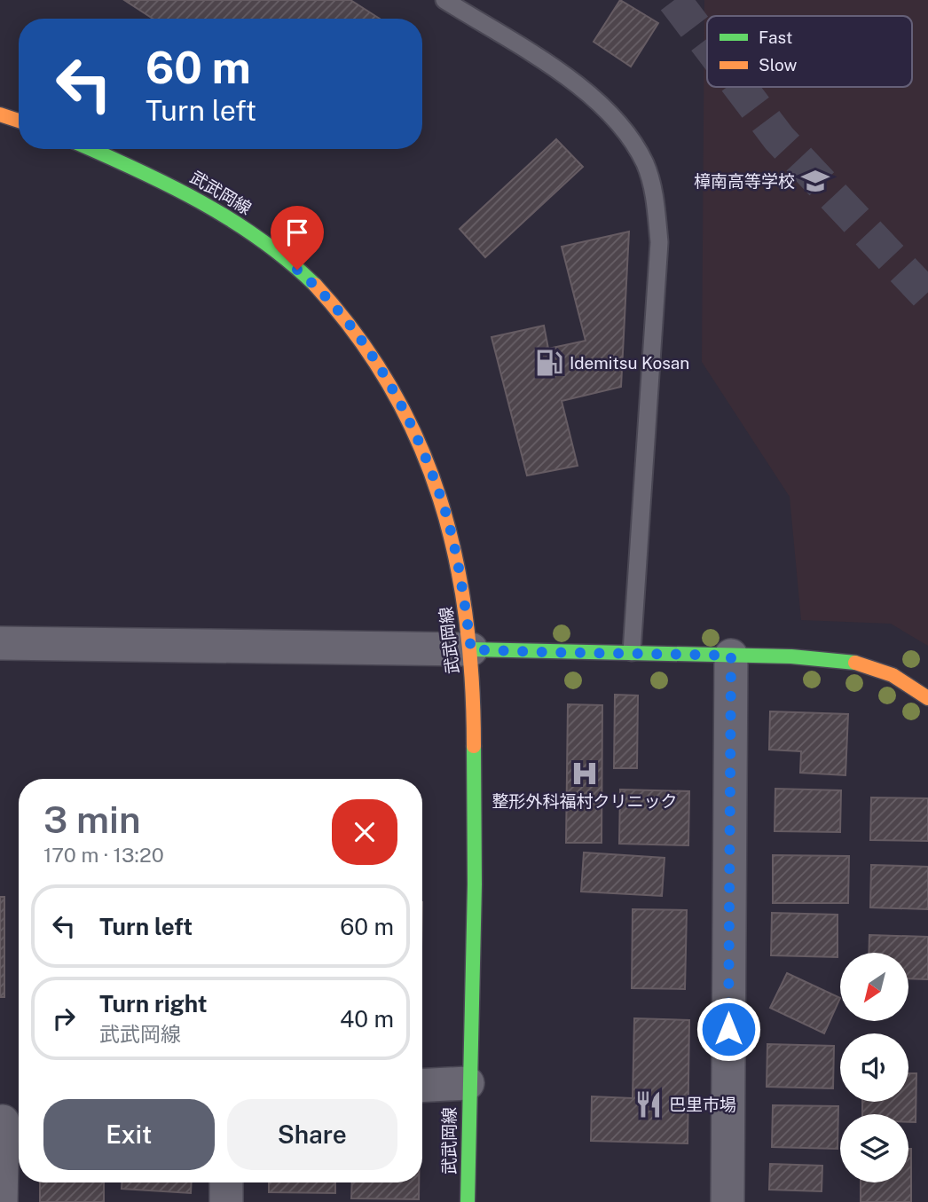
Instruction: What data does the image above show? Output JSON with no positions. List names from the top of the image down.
{
  "streets": {
    "street": ["武武岡線"]
  },
  "places": {
    "school or university": ["樟南高等学校"],
    "fuel station": ["Idemitsu Kosan"],
    "hospital": ["整形外科福村クリニック"],
    "restaurant": ["巴里市場"]
  },
  "legend": ["Fast", "Slow"],
  "north": "bottom left",
  "page": {
    "turn": ["60 m", "Turn left"],
    "heading": ["3 min", "170 m · 13:20"],
    "list": [
      {
        "name": "Turn left",
        "value": "60 m"
      },
      {
        "name": "Turn right",
        "note": "武武岡線",
        "value": "40 m"
      }
    ],
    "buttons": ["Exit", "Share"]
  }
}
